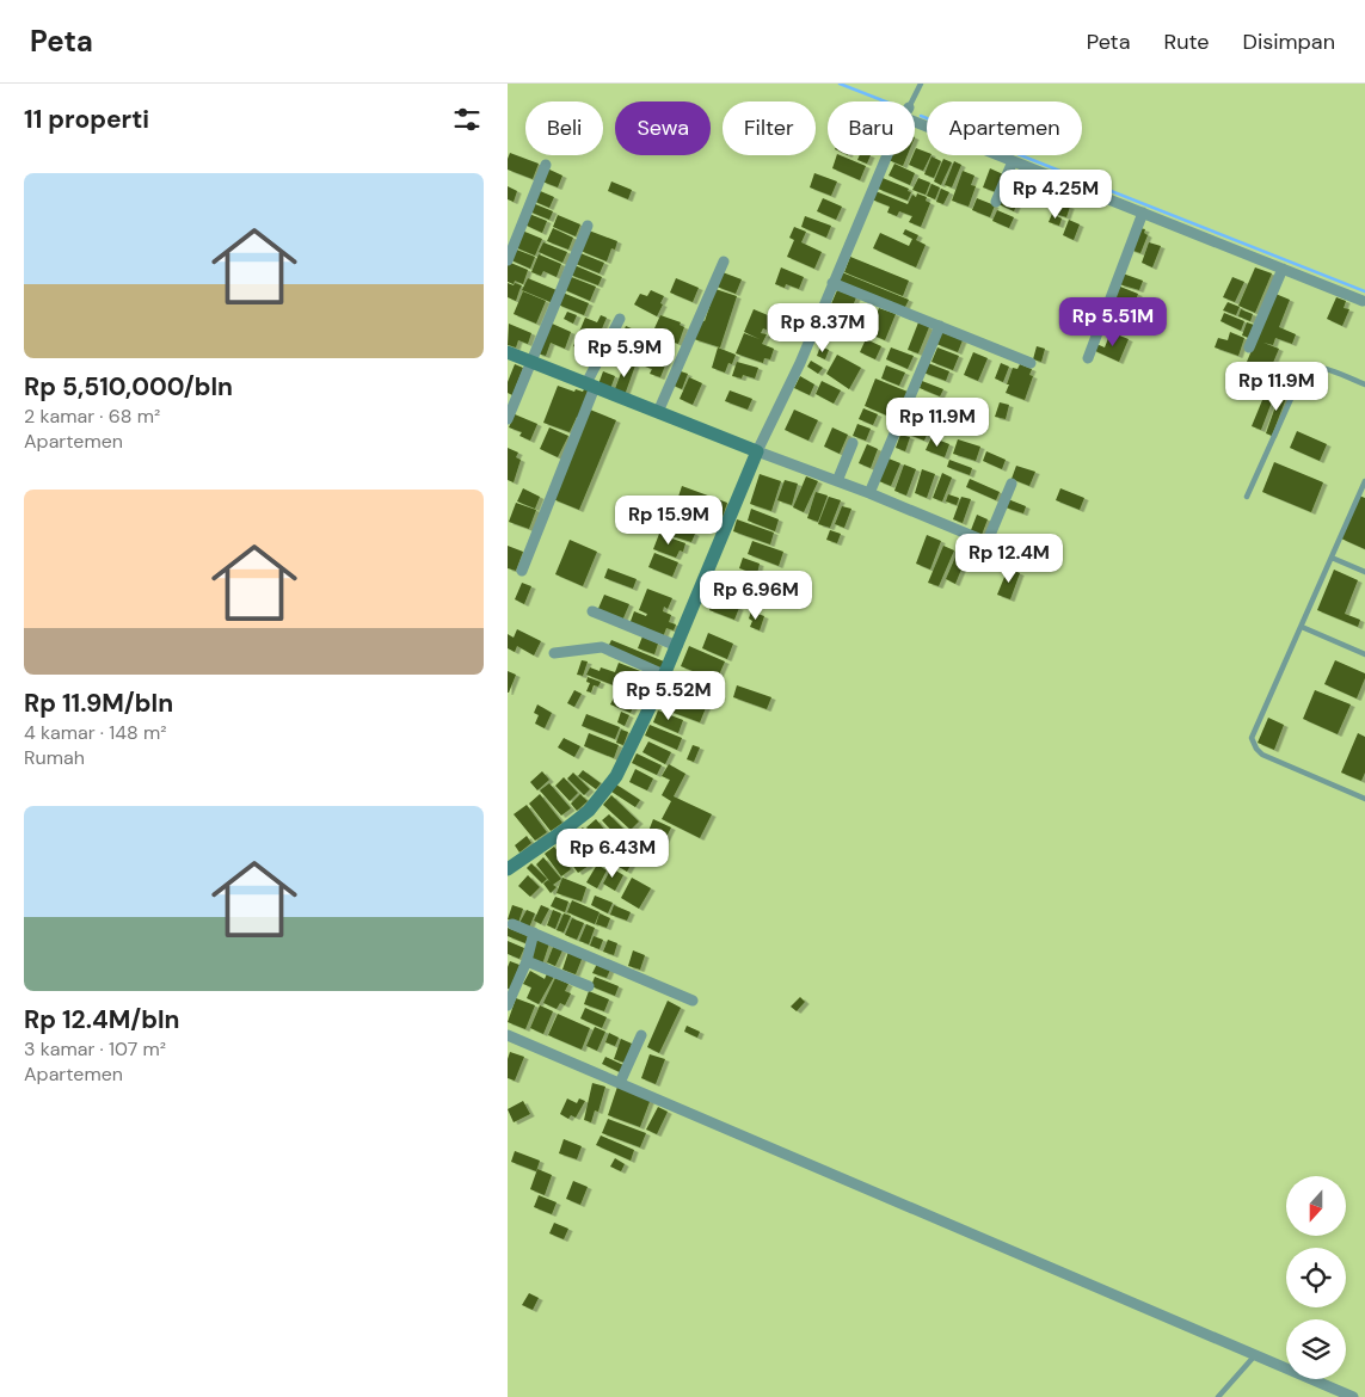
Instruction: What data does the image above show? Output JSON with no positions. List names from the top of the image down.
{
  "north": "bottom",
  "page": {
    "header": "Peta",
    "nav": ["Peta", "Rute", "Disimpan"],
    "heading": "11 properti",
    "chip": [
      "Beli",
      "Sewa",
      "Filter",
      "Baru",
      "Apartemen"
    ],
    "list": [
      {
        "name": "Rp 5,510,000/bln",
        "note": "2 kamar · 68 m² · Apartemen"
      },
      {
        "name": "Rp 11.9M/bln",
        "note": "4 kamar · 148 m² · Rumah"
      },
      {
        "name": "Rp 12.4M/bln",
        "note": "3 kamar · 107 m² · Apartemen"
      }
    ],
    "price": [
      "Rp 4.25M",
      "Rp 5.51M",
      "Rp 8.37M",
      "Rp 5.9M",
      "Rp 11.9M",
      "Rp 11.9M",
      "Rp 15.9M",
      "Rp 12.4M",
      "Rp 6.96M",
      "Rp 5.52M",
      "Rp 6.43M"
    ]
  }
}
